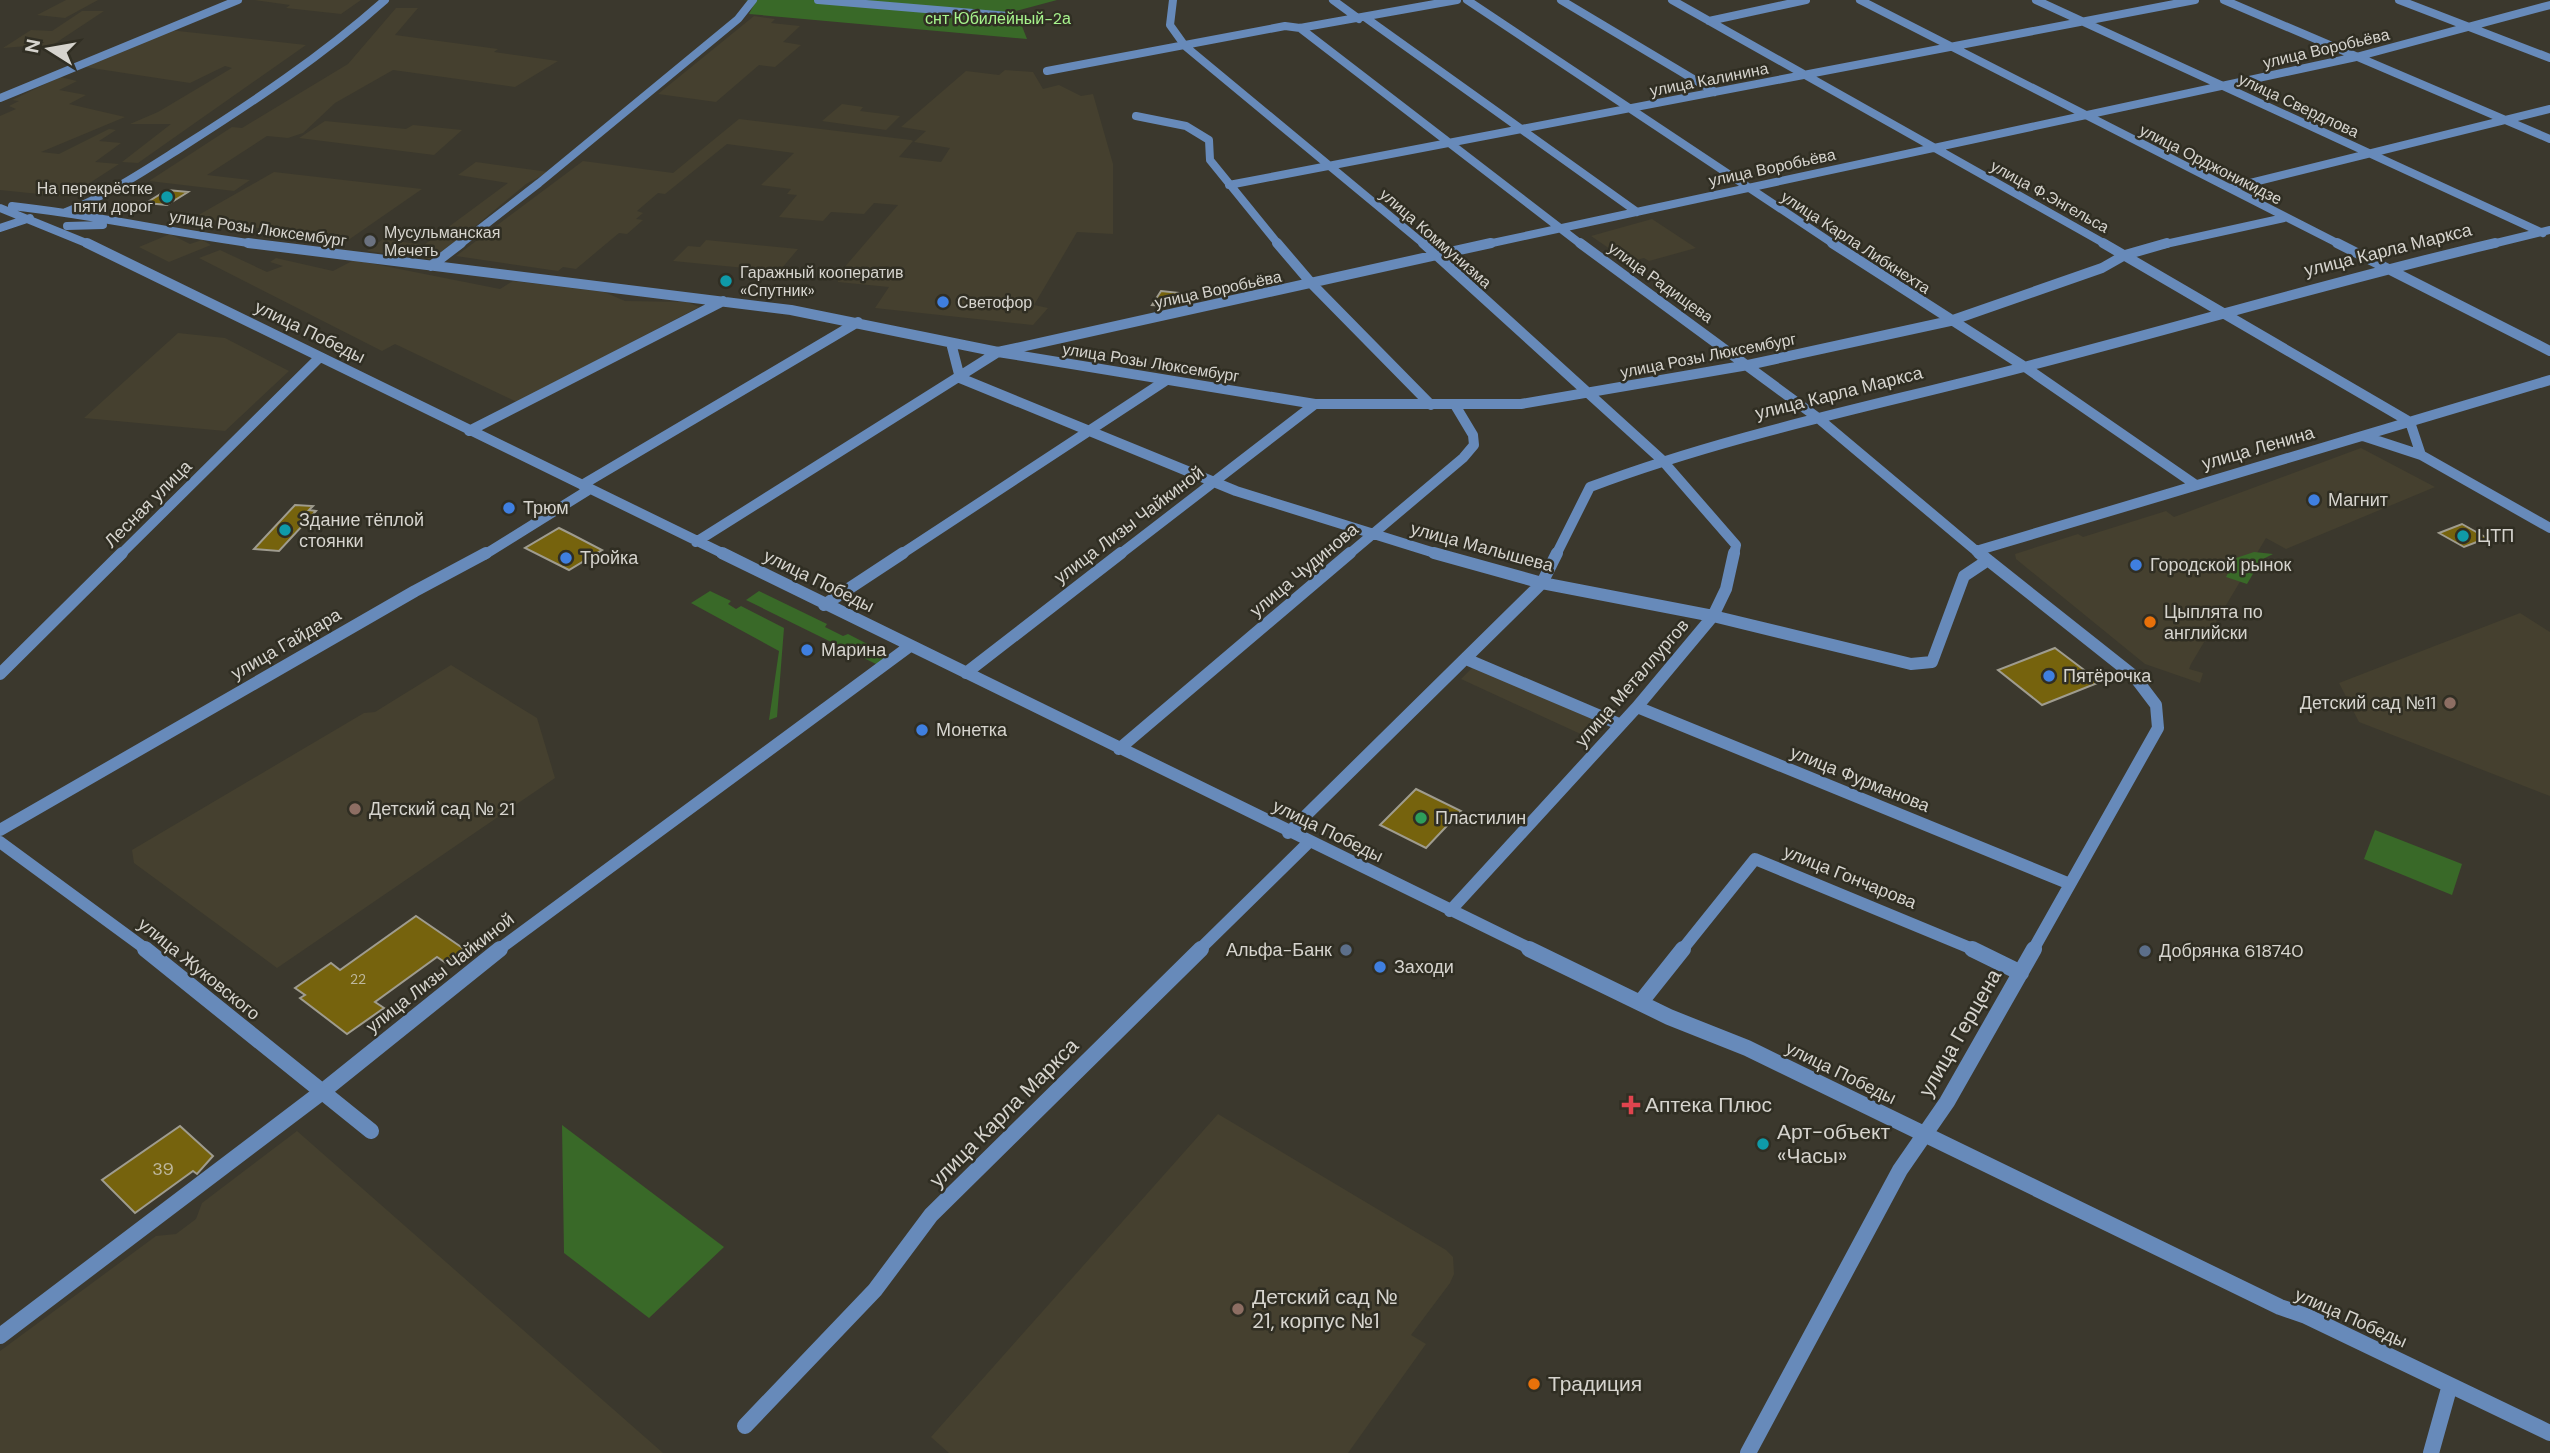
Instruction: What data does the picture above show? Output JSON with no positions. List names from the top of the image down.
{
  "streets": {
    "street": [
      "улица Воробьёва",
      "улица Калинина",
      "улица Свердлова",
      "улица Орджоникидзе",
      "улица Ф.Энгельса",
      "улица Розы Люксембург",
      "улица Коммунизма",
      "улица Карла Либкнехта",
      "улица Карла Маркса",
      "улица Радищева",
      "улица Победы",
      "улица Ленина",
      "Лесная улица",
      "улица Лизы Чайкиной",
      "улица Малышева",
      "улица Чудинова",
      "улица Гайдара",
      "улица Металлургов",
      "улица Фурманова",
      "улица Гончарова",
      "улица Жуковского",
      "улица Герцена"
    ]
  },
  "crossings": [
    ["улица Воробьёва", "улица Свердлова"],
    ["улица Воробьёва", "улица Орджоникидзе"],
    ["улица Воробьёва", "улица Ф.Энгельса"],
    ["улица Воробьёва", "улица Розы Люксембург"],
    ["улица Воробьёва", "улица Коммунизма"],
    ["улица Воробьёва", "улица Карла Либкнехта"],
    ["улица Воробьёва", "улица Радищева"],
    ["улица Калинина", "улица Свердлова"],
    ["улица Калинина", "улица Орджоникидзе"],
    ["улица Калинина", "улица Ф.Энгельса"],
    ["улица Калинина", "улица Коммунизма"],
    ["улица Калинина", "улица Карла Либкнехта"],
    ["улица Калинина", "улица Радищева"],
    ["улица Свердлова", "улица Карла Маркса"],
    ["улица Орджоникидзе", "улица Розы Люксембург"],
    ["улица Орджоникидзе", "улица Карла Маркса"],
    ["улица Ф.Энгельса", "улица Розы Люксембург"],
    ["улица Ф.Энгельса", "улица Карла Маркса"],
    ["улица Ф.Энгельса", "улица Ленина"],
    ["улица Розы Люксембург", "улица Коммунизма"],
    ["улица Розы Люксембург", "улица Карла Либкнехта"],
    ["улица Розы Люксембург", "улица Радищева"],
    ["улица Розы Люксембург", "улица Лизы Чайкиной"],
    ["улица Розы Люксембург", "улица Чудинова"],
    ["улица Розы Люксембург", "улица Гайдара"],
    ["улица Коммунизма", "улица Карла Маркса"],
    ["улица Коммунизма", "улица Металлургов"],
    ["улица Карла Либкнехта", "улица Карла Маркса"],
    ["улица Карла Либкнехта", "улица Ленина"],
    ["улица Карла Маркса", "улица Радищева"],
    ["улица Карла Маркса", "улица Победы"],
    ["улица Карла Маркса", "улица Малышева"],
    ["улица Карла Маркса", "улица Металлургов"],
    ["улица Радищева", "улица Ленина"],
    ["улица Радищева", "улица Малышева"],
    ["улица Радищева", "улица Герцена"],
    ["улица Победы", "Лесная улица"],
    ["улица Победы", "улица Лизы Чайкиной"],
    ["улица Победы", "улица Чудинова"],
    ["улица Победы", "улица Гайдара"],
    ["улица Победы", "улица Металлургов"],
    ["улица Победы", "улица Гончарова"],
    ["улица Победы", "улица Герцена"],
    ["улица Лизы Чайкиной", "улица Малышева"],
    ["улица Лизы Чайкиной", "улица Жуковского"],
    ["улица Малышева", "улица Чудинова"],
    ["улица Малышева", "улица Металлургов"],
    ["улица Металлургов", "улица Фурманова"],
    ["улица Фурманова", "улица Герцена"],
    ["улица Гончарова", "улица Герцена"]
  ],
  "parks": ["снт Юбилейный-2а"],
  "places": {
    "other": [
      "На перекрёстке пяти дорог",
      "Мусульманская Мечеть",
      "Гаражный кооператив «Спутник»",
      "Светофор",
      "Магнит",
      "Трюм",
      "Здание тёплой стоянки",
      "ЦТП",
      "Тройка",
      "Городской рынок",
      "Цыплята по английски",
      "Марина",
      "Пятёрочка",
      "Детский сад №11",
      "Монетка",
      "Детский сад № 21",
      "Пластилин",
      "Альфа-Банк",
      "Добрянка 618740",
      "Заходи",
      "Арт-объект «Часы»",
      "Детский сад № 21, корпус №1",
      "Традиция"
    ],
    "health": ["Аптека Плюс"]
  },
  "house_numbers": ["22", "39"],
  "north": "left"
}
